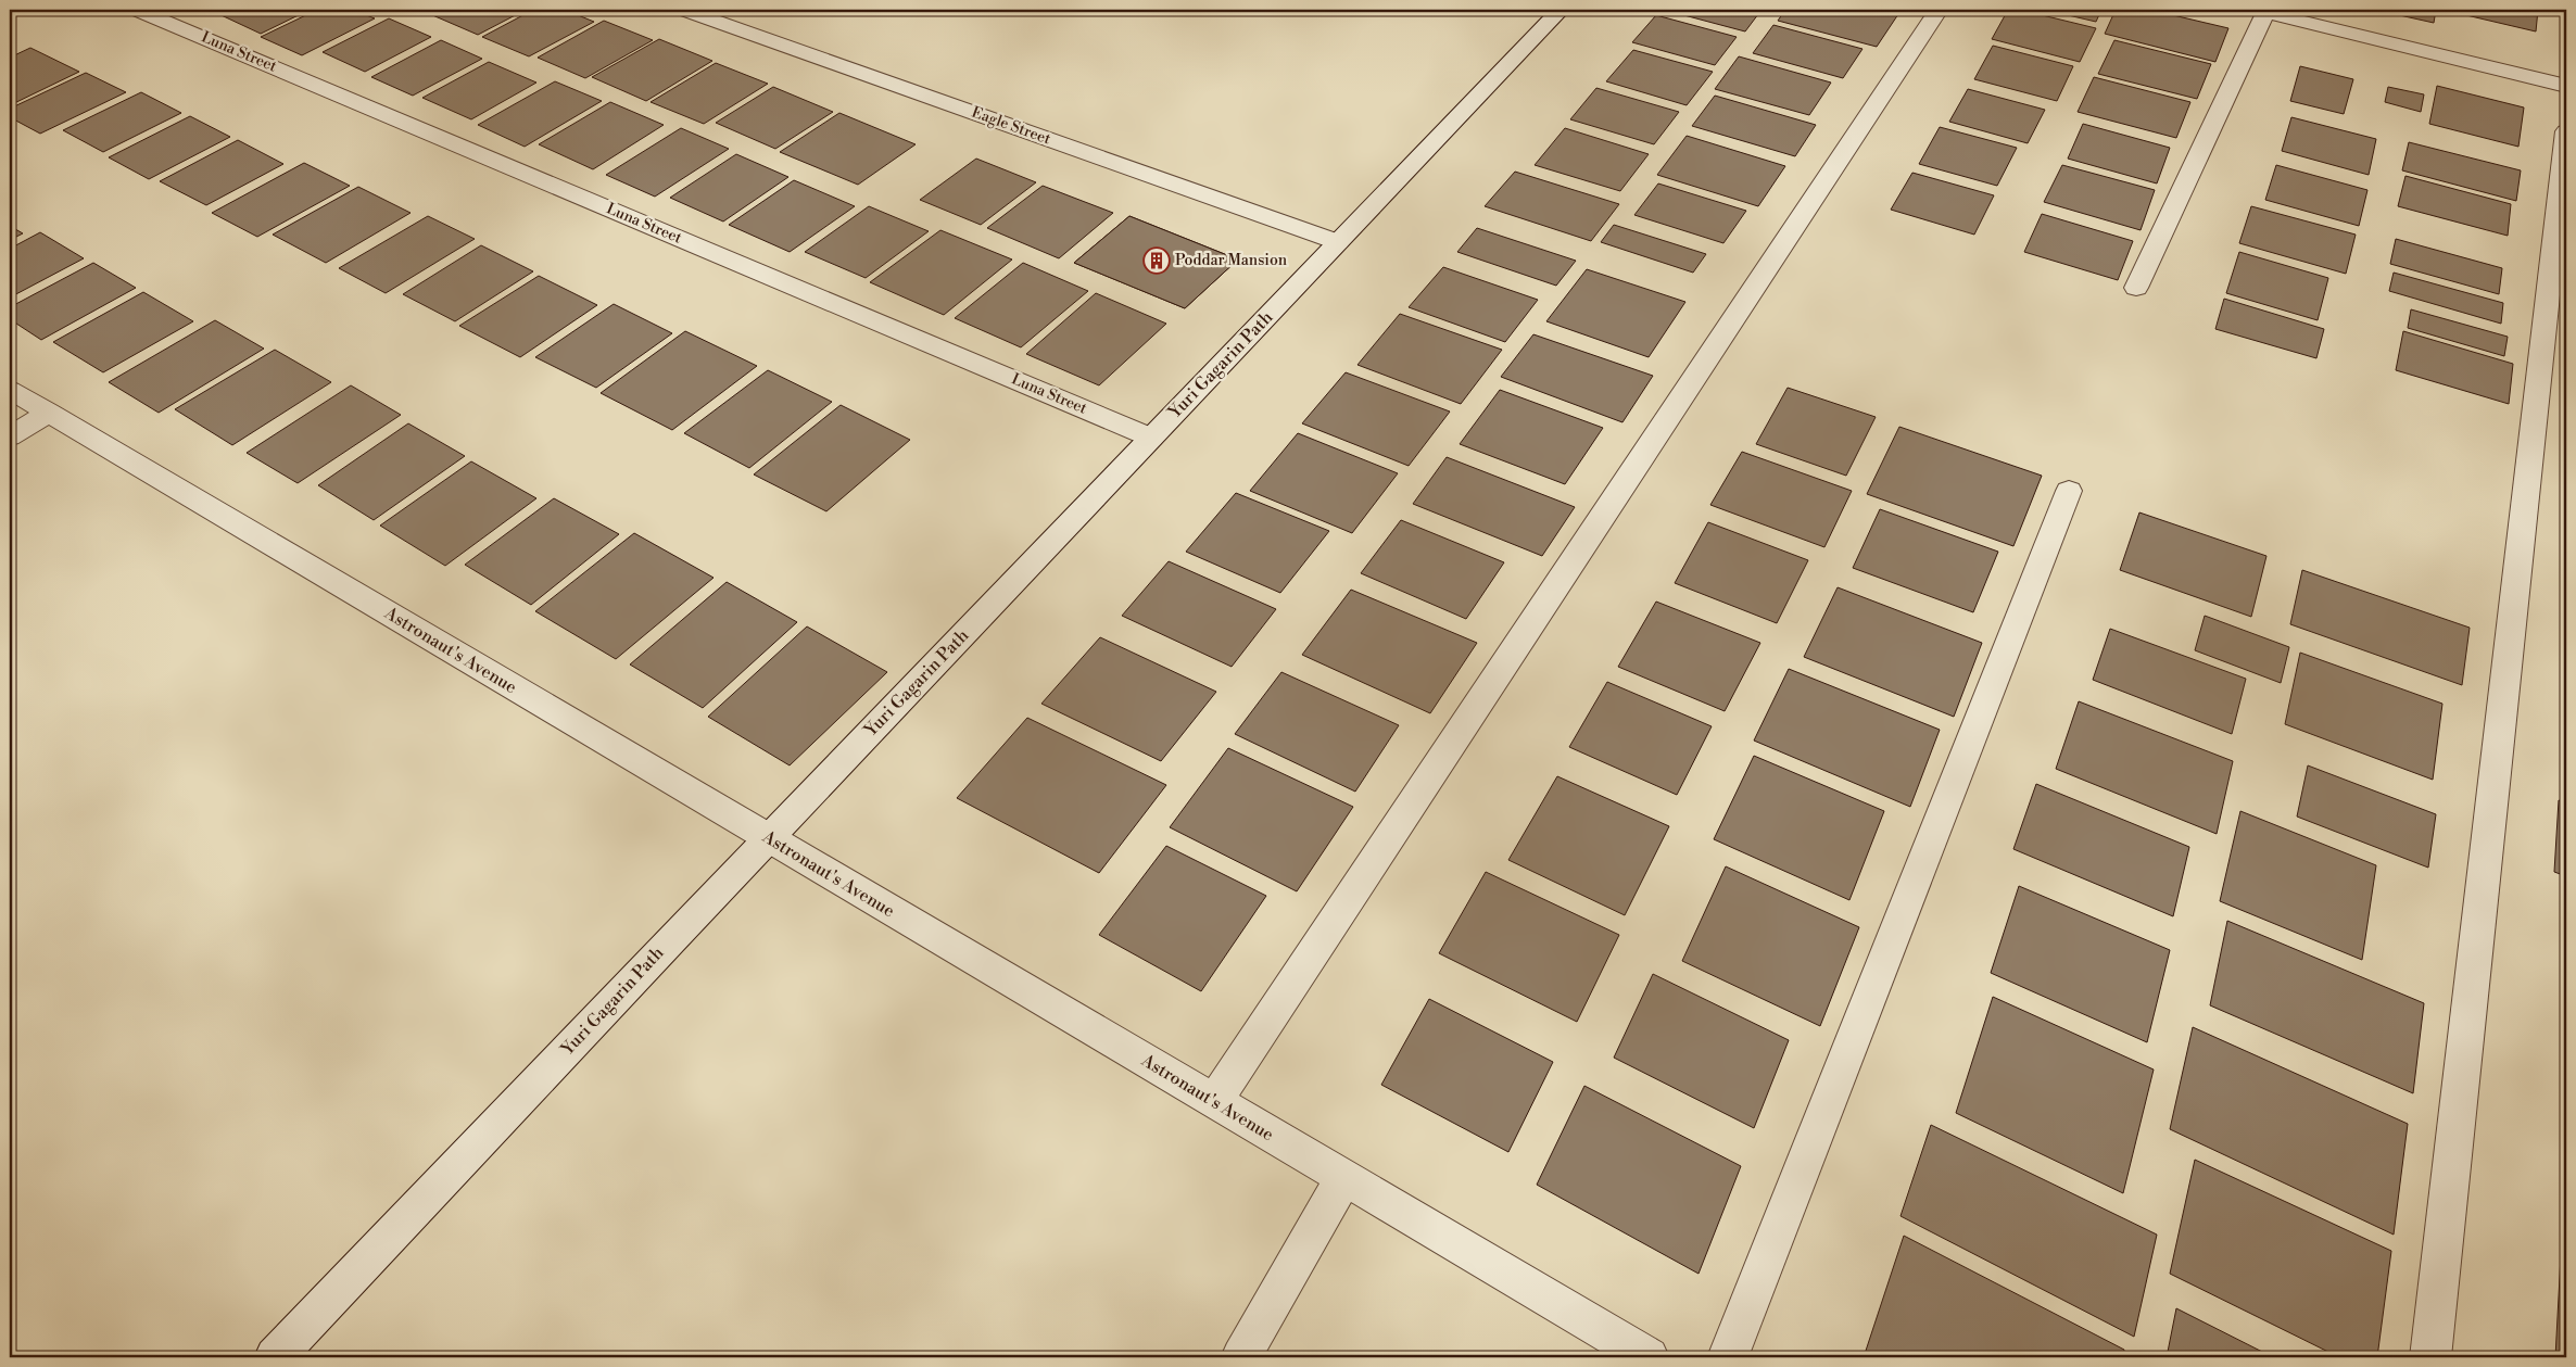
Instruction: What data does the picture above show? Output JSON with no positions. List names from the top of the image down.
{
  "streets": {
    "street": [
      "Luna Street",
      "Eagle Street",
      "Yuri Gagarin Path",
      "Astronaut's Avenue"
    ]
  },
  "crossings": [
    ["Luna Street", "Yuri Gagarin Path"],
    ["Eagle Street", "Yuri Gagarin Path"],
    ["Yuri Gagarin Path", "Astronaut's Avenue"]
  ],
  "places": {
    "building": ["Poddar Mansion"]
  }
}
